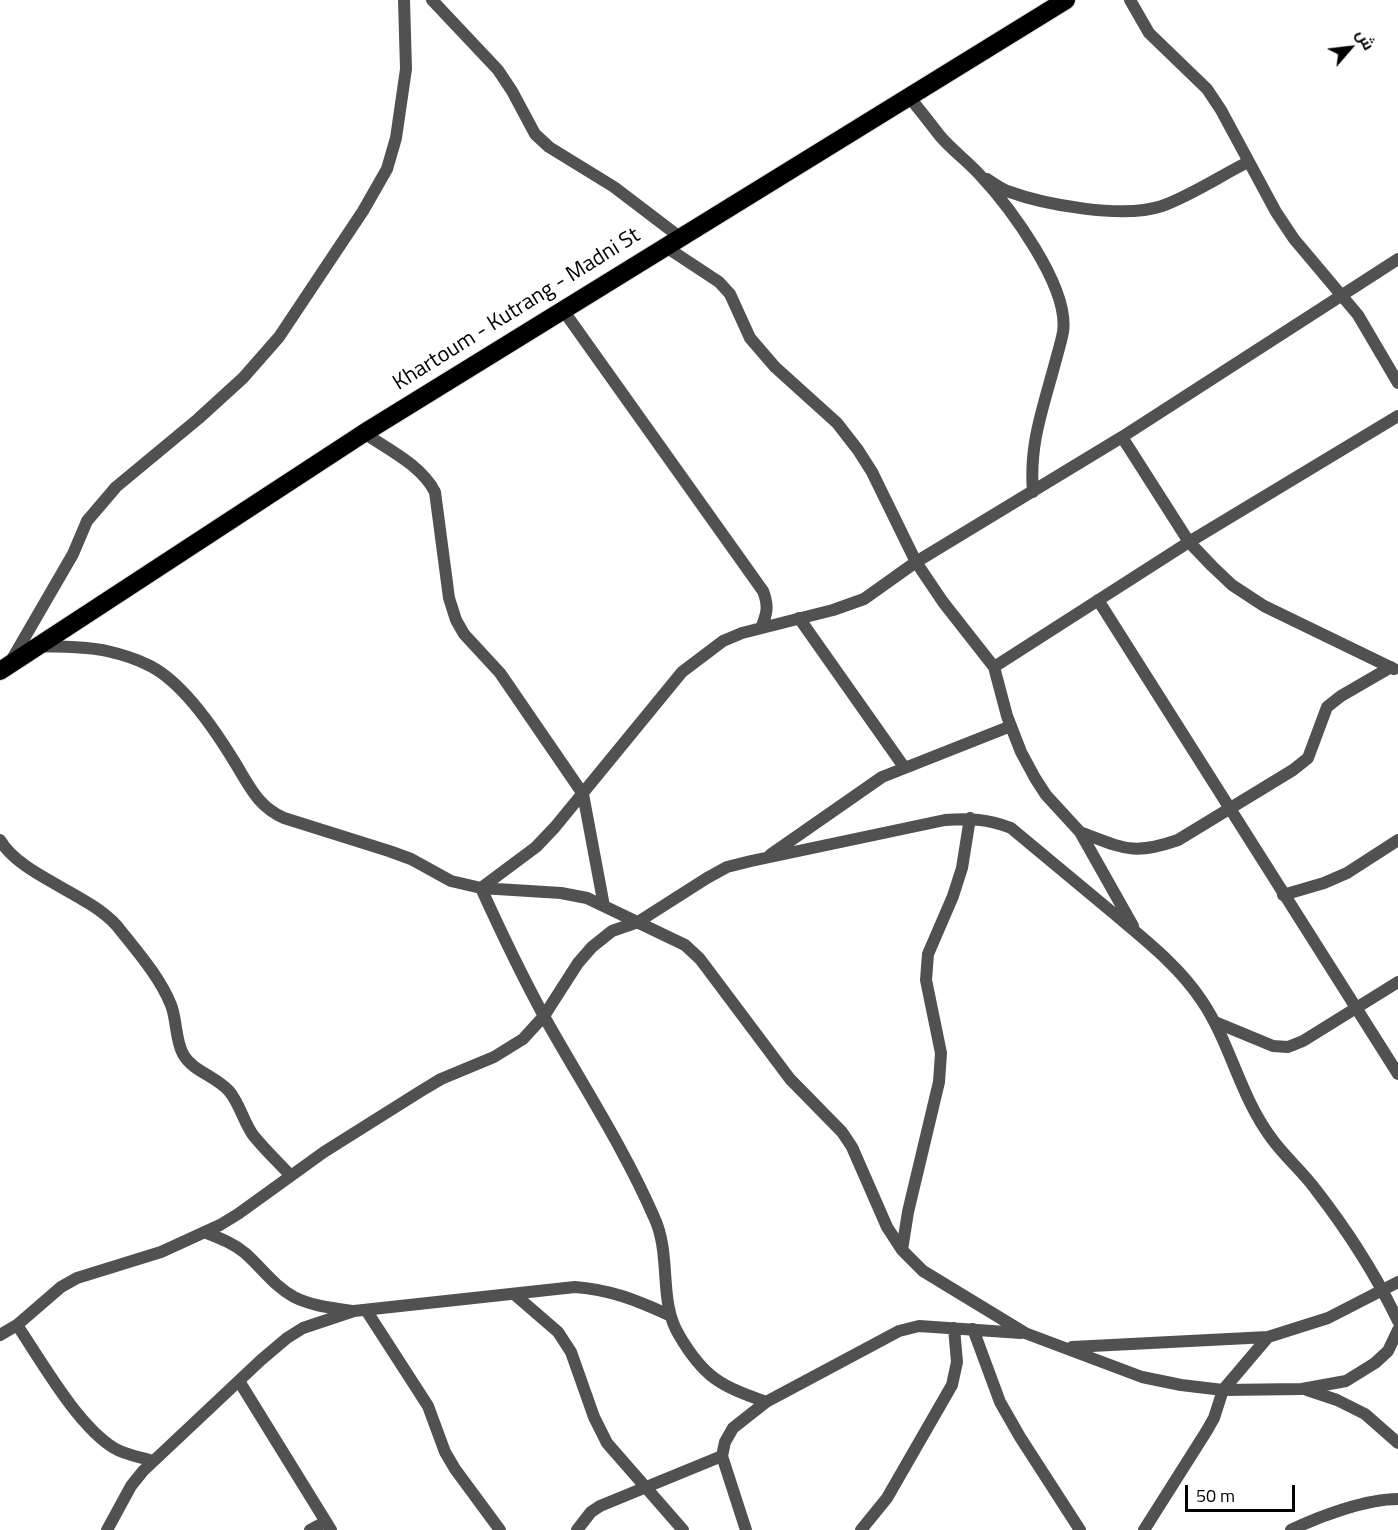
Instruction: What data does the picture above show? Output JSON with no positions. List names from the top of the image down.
{
  "streets": {
    "highway": ["Khartoum - Kutrang - Madni St"]
  },
  "scale_bar": "50 m",
  "north": "top right"
}
